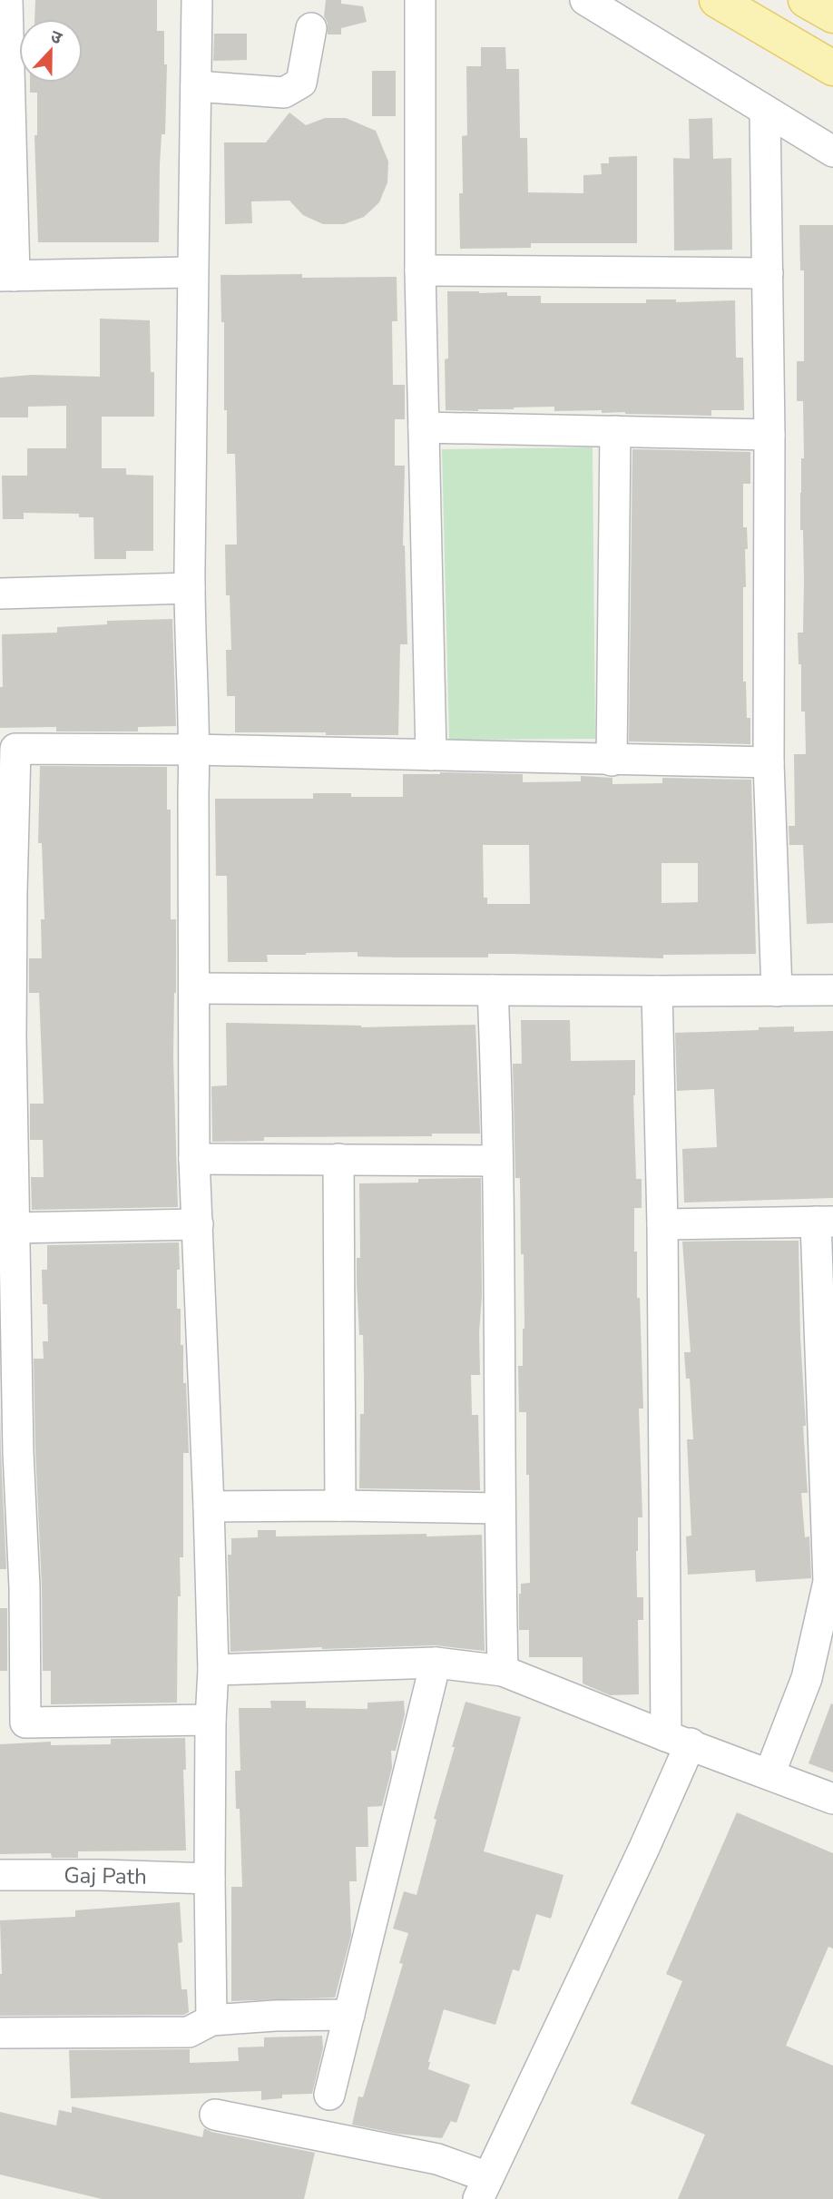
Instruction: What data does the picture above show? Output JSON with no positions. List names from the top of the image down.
{
  "streets": {
    "street": ["Gaj Path"]
  },
  "north": "top"
}
